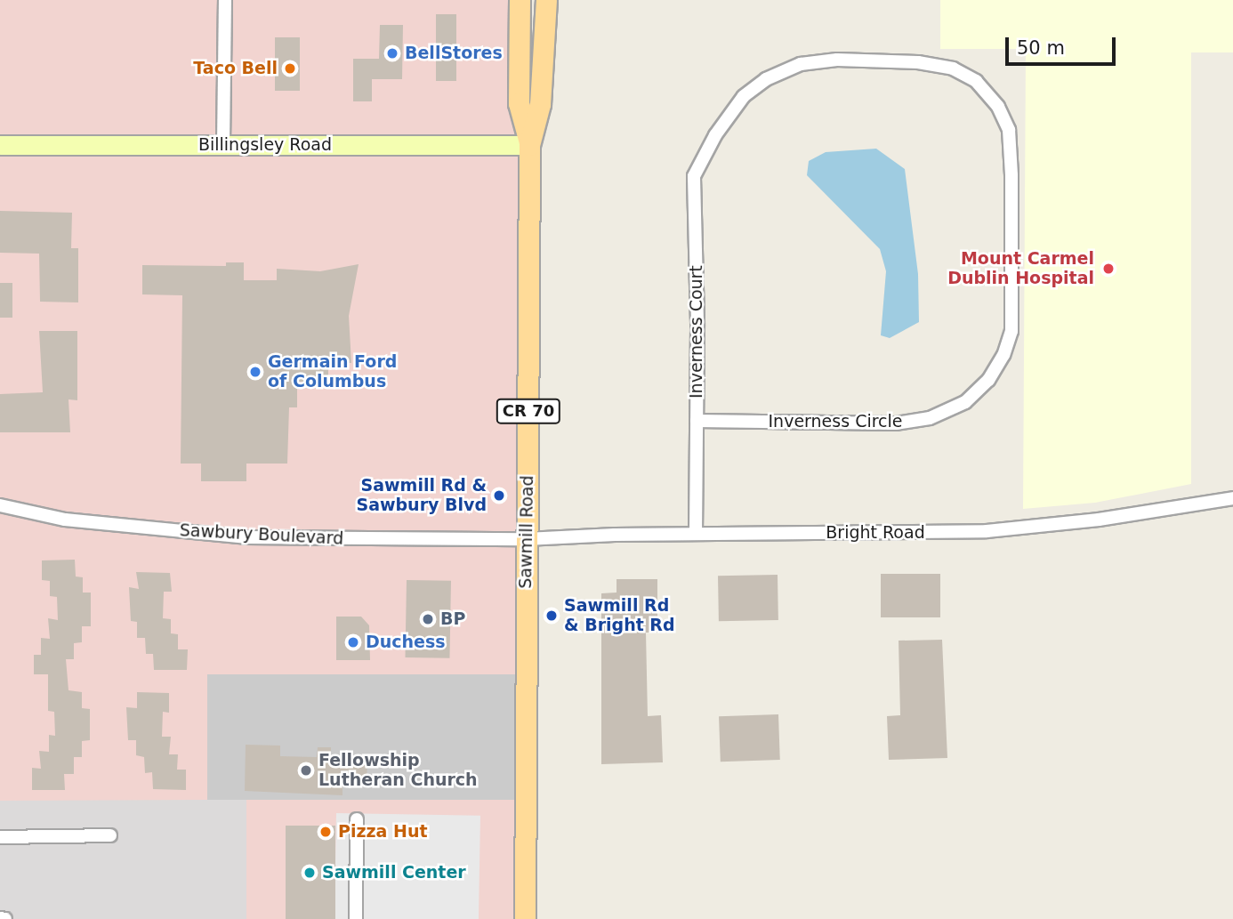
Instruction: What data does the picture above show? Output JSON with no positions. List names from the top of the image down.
{
  "streets": {
    "main road": ["CR 70", "Sawmill Road"],
    "street": [
      "Billingsley Road",
      "Inverness Court",
      "Inverness Circle",
      "Bright Road",
      "Sawbury Boulevard"
    ]
  },
  "crossings": [
    ["Billingsley Road", "Sawmill Road"],
    ["Inverness Court", "Inverness Circle"],
    ["Inverness Court", "Bright Road"],
    ["Sawmill Road", "Bright Road"],
    ["Sawmill Road", "Sawbury Boulevard"],
    ["Bright Road", "Sawbury Boulevard"]
  ],
  "places": [
    "BellStores",
    "Taco Bell",
    "Mount Carmel Dublin Hospital",
    "Germain Ford of Columbus",
    "Sawmill Rd & Sawbury Blvd",
    "Sawmill Rd & Bright Rd",
    "BP",
    "Duchess",
    "Fellowship Lutheran Church",
    "Pizza Hut",
    "Sawmill Center"
  ],
  "scale_bar": "50 m"
}
